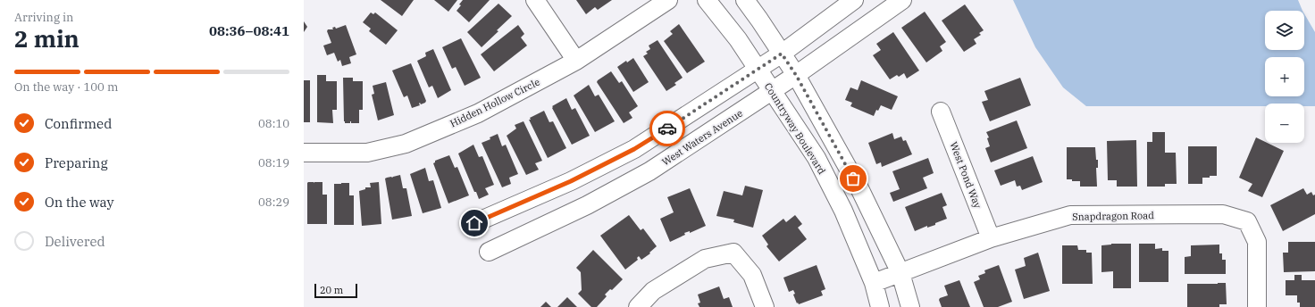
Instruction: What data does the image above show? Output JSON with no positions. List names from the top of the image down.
{
  "streets": {
    "street": [
      "Hidden Hollow Circle",
      "Countryway Boulevard",
      "West Waters Avenue",
      "West Pond Way",
      "Snapdragon Road"
    ]
  },
  "crossings": [
    ["Countryway Boulevard", "West Waters Avenue"],
    ["Countryway Boulevard", "Snapdragon Road"],
    ["West Pond Way", "Snapdragon Road"]
  ],
  "scale_bar": "20 m",
  "page": {
    "heading": ["2 min", "Arriving in", "08:36–08:41"],
    "map_buttons": ["+", "−"],
    "bar": "On the way · 100 m",
    "list": [
      ["Confirmed", "08:10"],
      ["Preparing", "08:19"],
      ["On the way", "08:29"],
      "Delivered"
    ],
    "scale": "20 m"
  }
}
